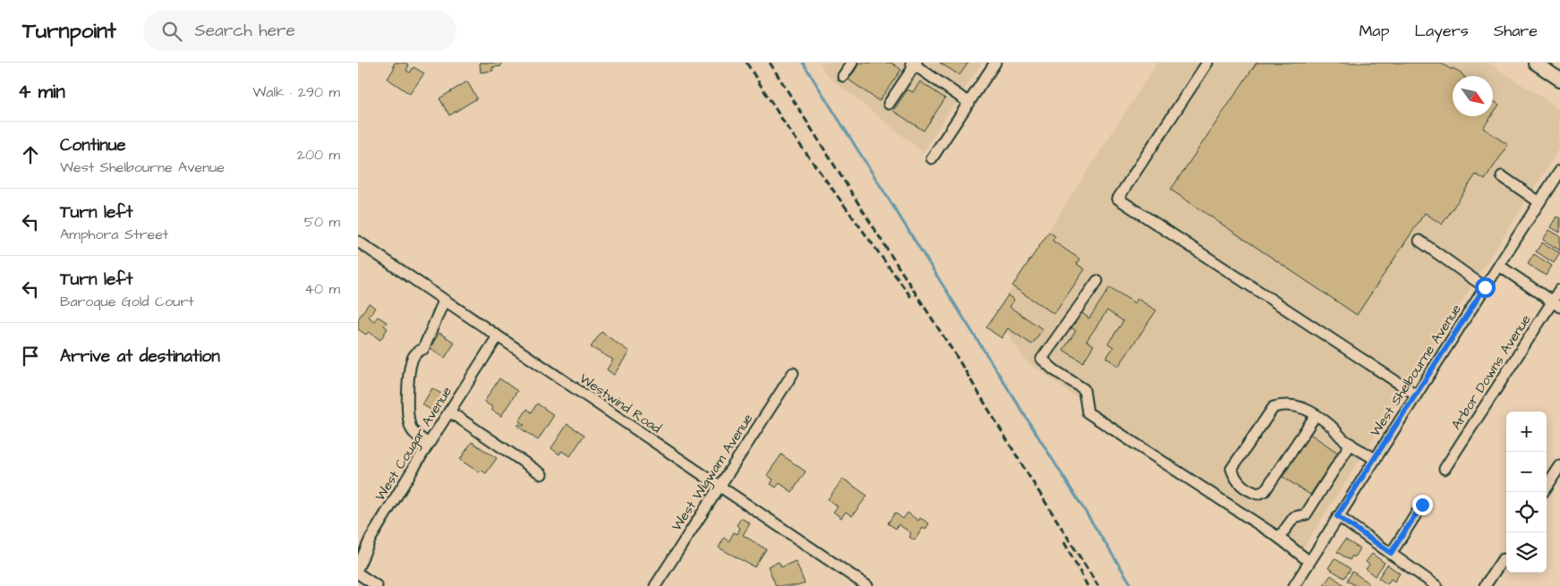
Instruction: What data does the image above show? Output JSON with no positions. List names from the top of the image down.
{
  "streets": {
    "street": [
      "West Shelbourne Avenue",
      "Arbor Downs Avenue",
      "Westwind Road",
      "West Cougar Avenue",
      "West Wigwam Avenue"
    ]
  },
  "crossings": [
    ["Westwind Road", "West Cougar Avenue"],
    ["Westwind Road", "West Wigwam Avenue"]
  ],
  "north": "bottom right",
  "page": {
    "header": "Turnpoint",
    "search": "Search here",
    "nav": ["Map", "Layers", "Share"],
    "heading": ["4 min", "Walk · 290 m"],
    "list": [
      ["Continue", "West Shelbourne Avenue", "200 m"],
      ["Turn left", "Amphora Street", "50 m"],
      ["Turn left", "Baroque Gold Court", "40 m"],
      "Arrive at destination"
    ],
    "map_buttons": ["+", "−"]
  }
}
